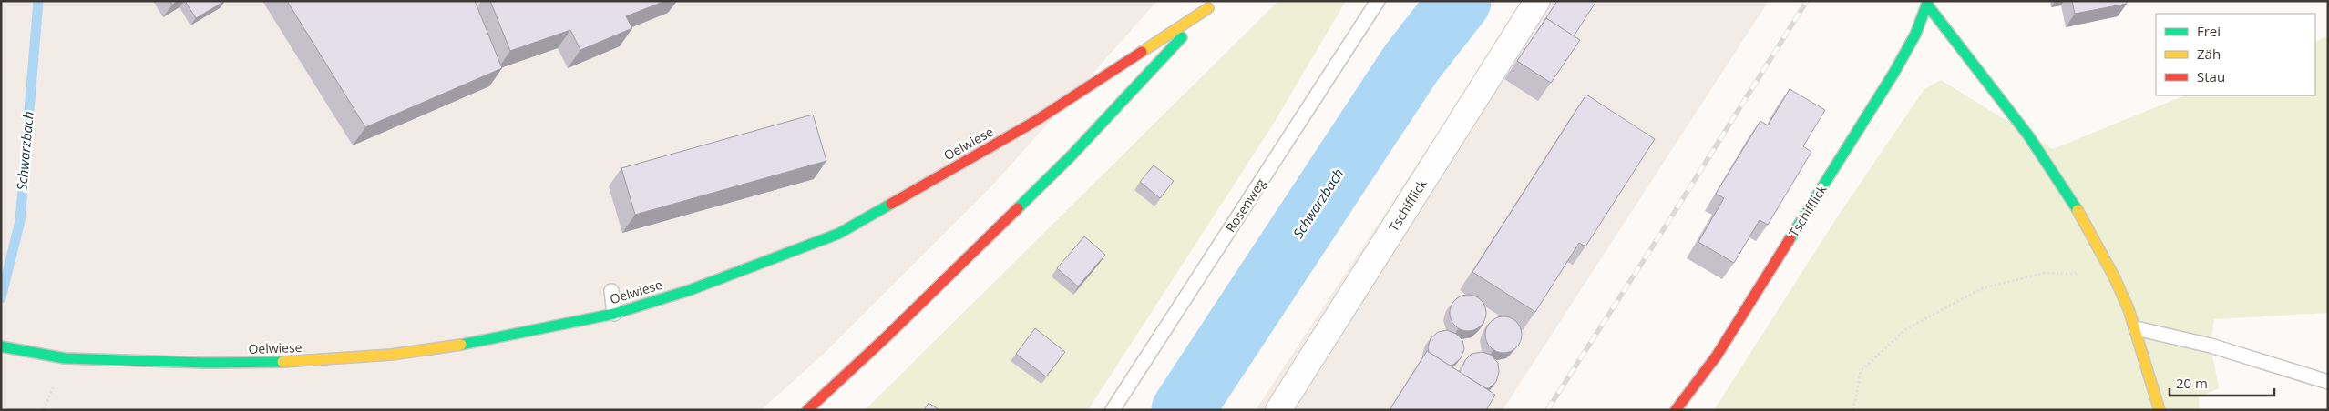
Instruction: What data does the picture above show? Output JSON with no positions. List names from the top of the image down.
{
  "streets": {
    "street": ["Oelwiese", "Tschifflick"],
    "lane": ["Rosenweg"]
  },
  "water": ["Schwarzbach"],
  "legend": ["Frei", "Zäh", "Stau"],
  "scale_bar": "20 m"
}
